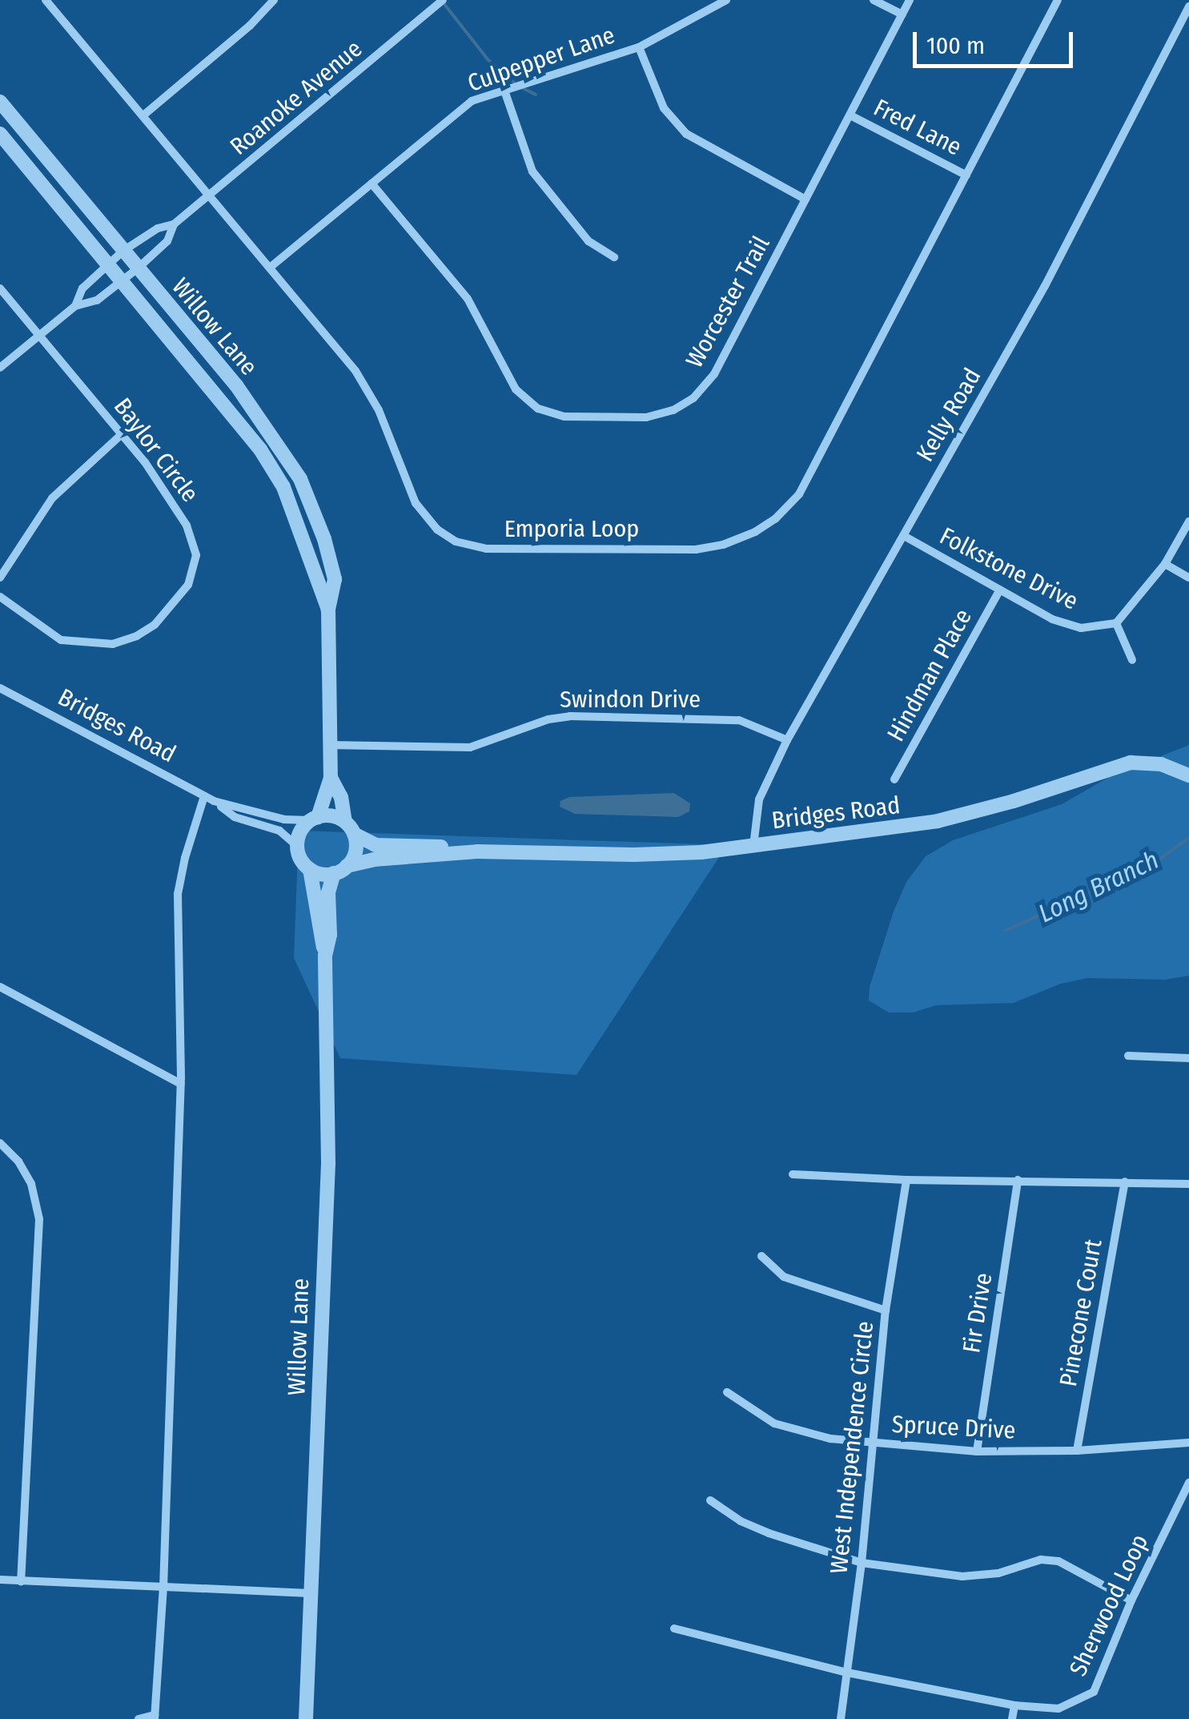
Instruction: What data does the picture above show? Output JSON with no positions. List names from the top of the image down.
{
  "streets": {
    "street": [
      "Culpepper Lane",
      "Roanoke Avenue",
      "Fred Lane",
      "Worcester Trail",
      "Willow Lane",
      "Kelly Road",
      "Baylor Circle",
      "Emporia Loop",
      "Folkstone Drive",
      "Hindman Place",
      "Swindon Drive",
      "Bridges Road",
      "Fir Drive",
      "Pinecone Court",
      "Spruce Drive",
      "West Independence Circle",
      "Sherwood Loop"
    ]
  },
  "crossings": [
    ["Culpepper Lane", "Worcester Trail"],
    ["Culpepper Lane", "Emporia Loop"],
    ["Roanoke Avenue", "Willow Lane"],
    ["Roanoke Avenue", "Emporia Loop"],
    ["Fred Lane", "Worcester Trail"],
    ["Fred Lane", "Emporia Loop"],
    ["Willow Lane", "Swindon Drive"],
    ["Willow Lane", "Bridges Road"],
    ["Kelly Road", "Folkstone Drive"],
    ["Kelly Road", "Swindon Drive"],
    ["Kelly Road", "Bridges Road"],
    ["Folkstone Drive", "Hindman Place"],
    ["Fir Drive", "Spruce Drive"],
    ["Pinecone Court", "Spruce Drive"],
    ["Spruce Drive", "West Independence Circle"],
    ["West Independence Circle", "Sherwood Loop"]
  ],
  "water": ["Long Branch"],
  "scale_bar": "100 m"
}
